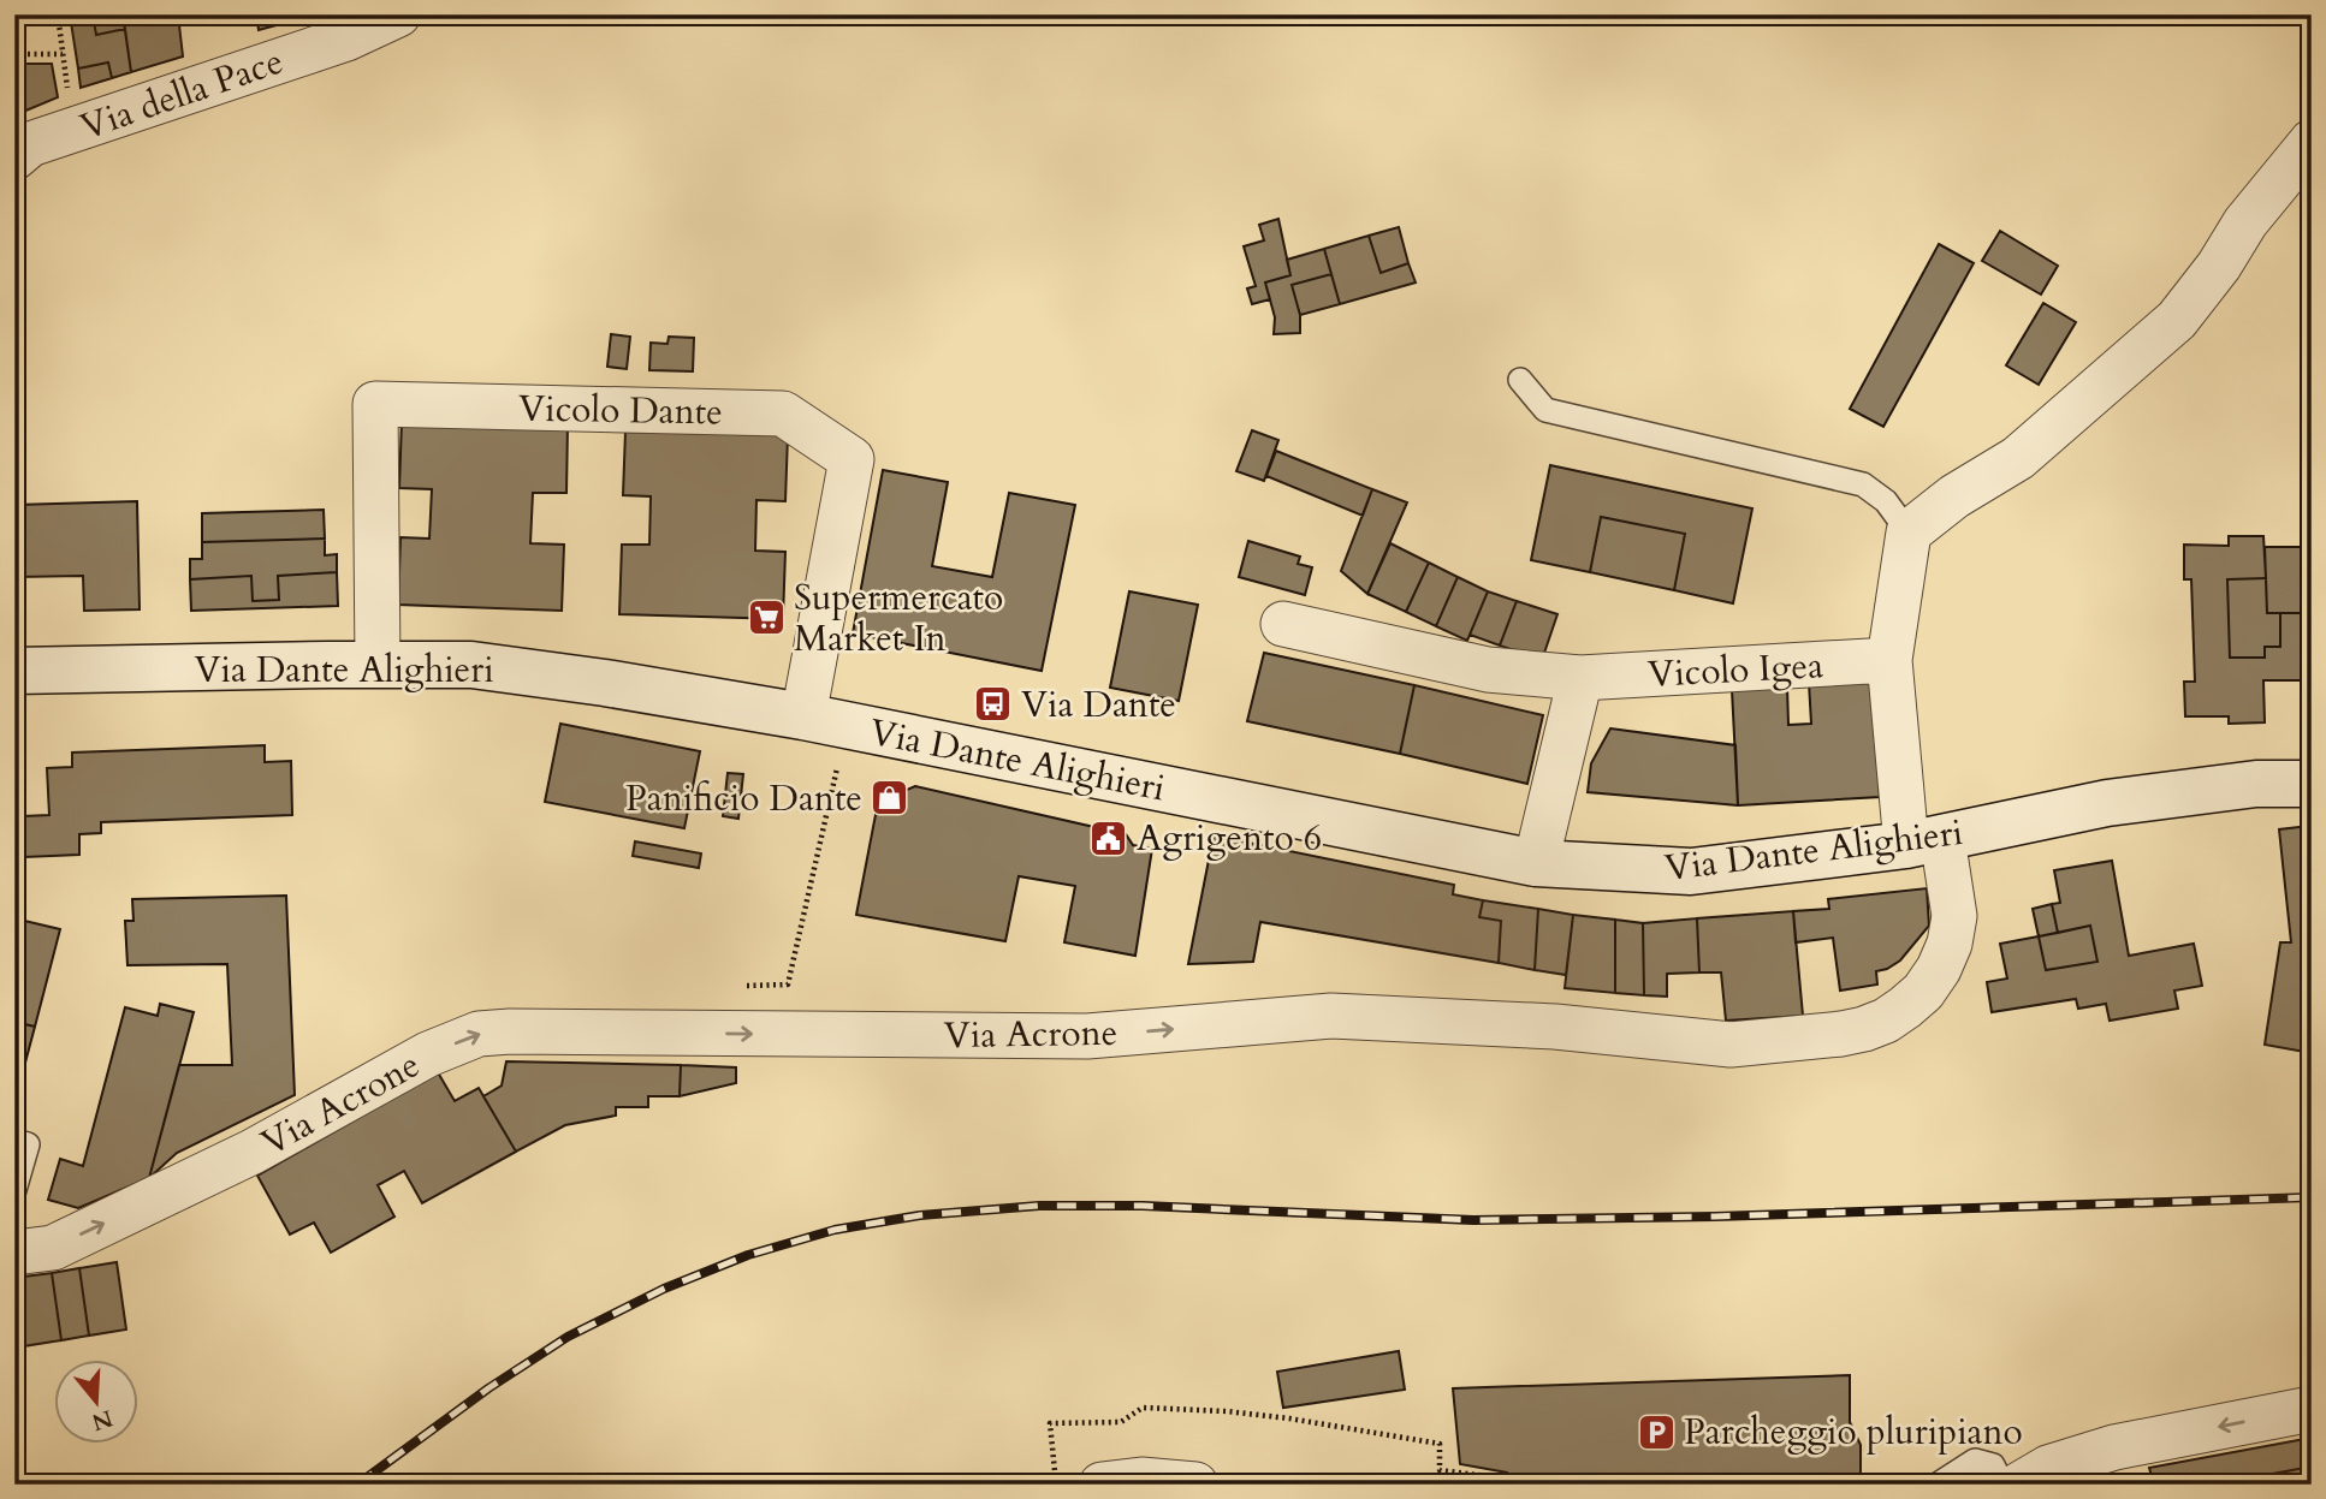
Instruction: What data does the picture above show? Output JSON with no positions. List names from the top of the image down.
{
  "streets": {
    "street": [
      "Via della Pace",
      "Vicolo Dante",
      "Via Dante Alighieri",
      "Vicolo Igea",
      "Via Acrone"
    ]
  },
  "crossings": [
    ["Vicolo Dante", "Via Dante Alighieri"],
    ["Via Dante Alighieri", "Via Acrone"],
    ["Vicolo Igea", "Via Acrone"]
  ],
  "one_way": ["Via Acrone"],
  "places": {
    "supermarket": ["Supermercato Market In"],
    "bus stop": ["Via Dante"],
    "shop": ["Panificio Dante"],
    "public building": ["Agrigento 6"],
    "parking": ["Parcheggio pluripiano"]
  },
  "north": "bottom"
}
